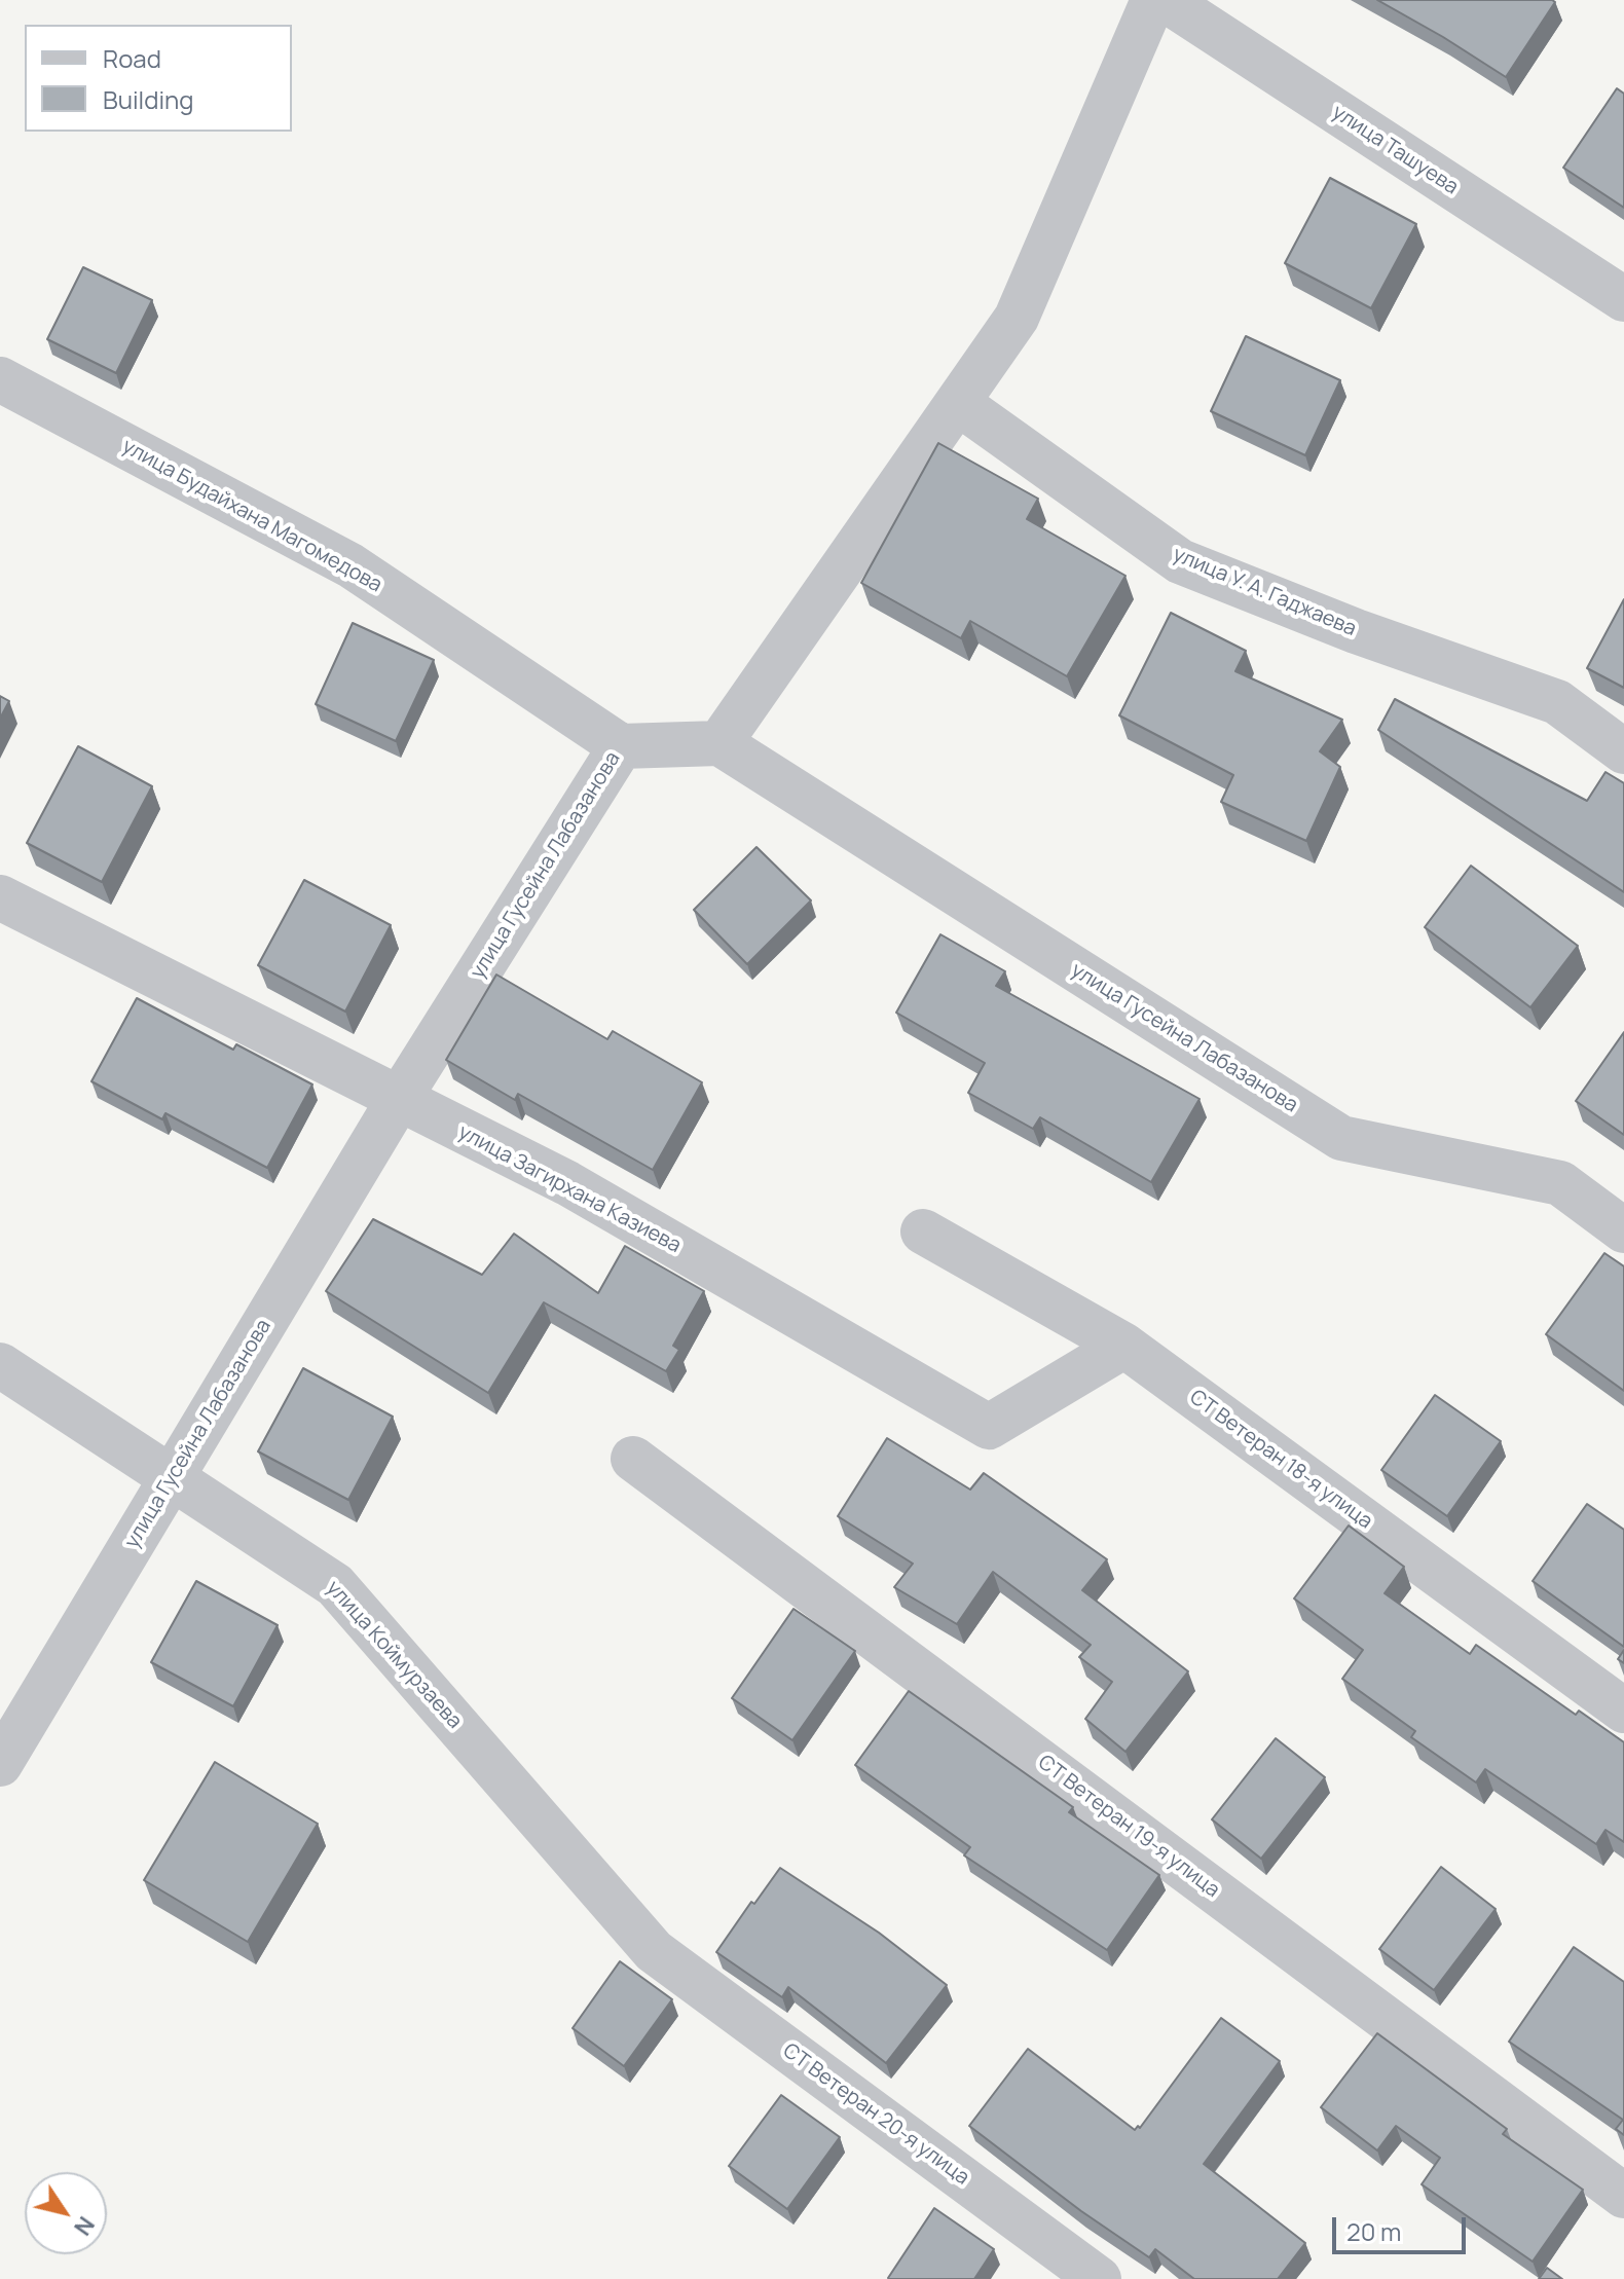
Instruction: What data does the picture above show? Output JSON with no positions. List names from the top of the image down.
{
  "streets": {
    "street": [
      "улица Ташуева",
      "улица Будайхана Магомедова",
      "улица У. А. Гаджаева",
      "улица Гусейна Лабазанова",
      "улица Загирхана Казиева",
      "СТ Ветеран 18-я улица",
      "улица Коймурзаева",
      "СТ Ветеран 19-я улица",
      "СТ Ветеран 20-я улица"
    ]
  },
  "crossings": [
    ["улица Будайхана Магомедова", "улица Гусейна Лабазанова"],
    ["улица Гусейна Лабазанова", "улица Загирхана Казиева"],
    ["улица Гусейна Лабазанова", "улица Коймурзаева"],
    ["улица Загирхана Казиева", "СТ Ветеран 18-я улица"],
    ["улица Коймурзаева", "СТ Ветеран 20-я улица"]
  ],
  "legend": ["Road", "Building"],
  "scale_bar": "20 m",
  "north": "bottom right"
}
